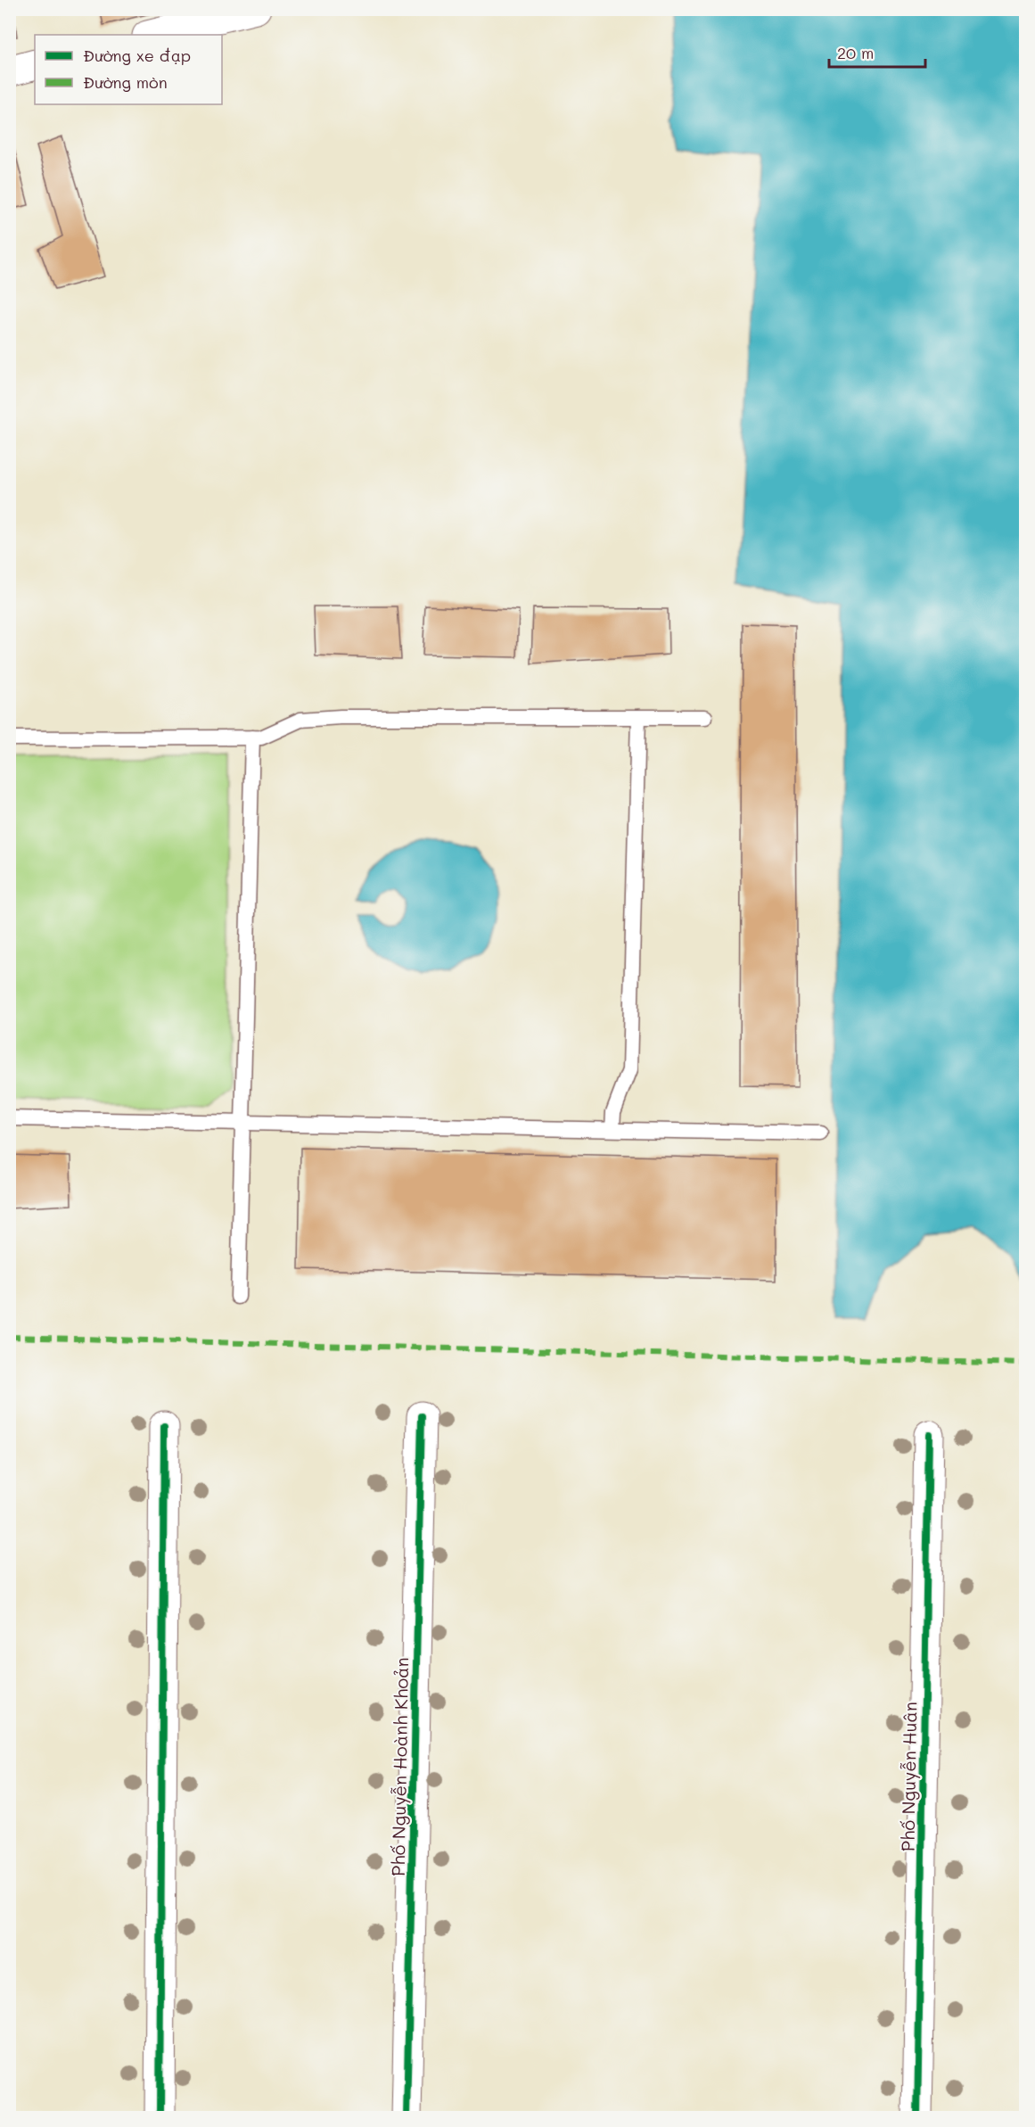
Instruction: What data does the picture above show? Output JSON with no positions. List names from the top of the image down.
{
  "streets": {
    "street": ["Phố Nguyễn Hoành Khoản", "Phố Nguyễn Huân"]
  },
  "legend": ["Đường xe đạp", "Đường mòn"],
  "scale_bar": "20 m"
}
